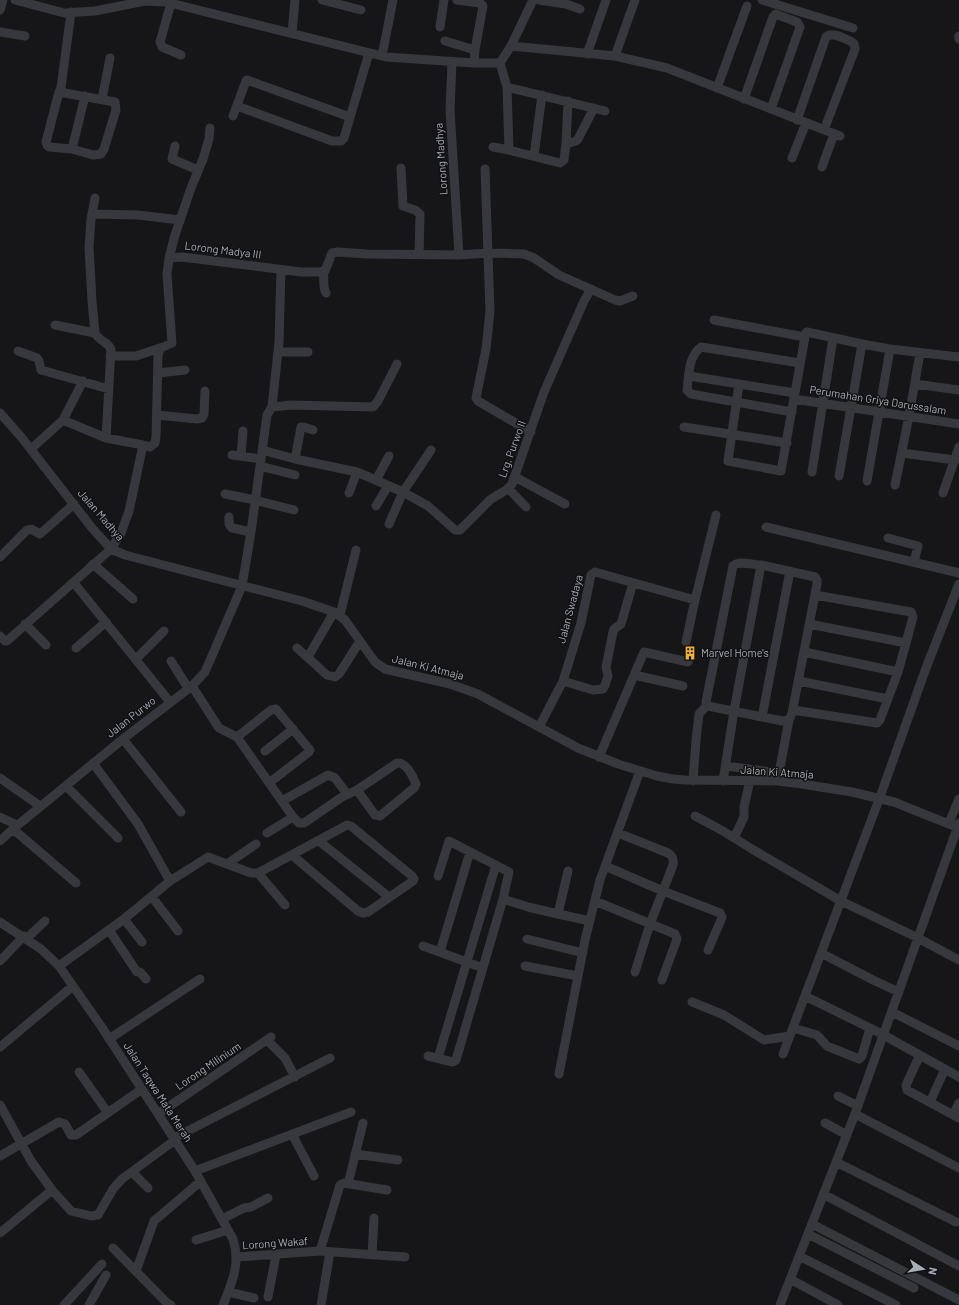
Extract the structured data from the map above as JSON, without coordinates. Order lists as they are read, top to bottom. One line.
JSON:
{"streets":{"street":["Lorong Madhya","Lorong Madya III","Perumahan Griya Darussalam","Lrg. Purwo II","Jalan Madhya","Jalan Swadaya","Jalan Ki Atmaja","Jalan Purwo","Lorong Milinium","Jalan Taqwa Mata Merah","Lorong Wakaf"]},"crossings":[["Jalan Madhya","Jalan Purwo"],["Jalan Swadaya","Jalan Ki Atmaja"],["Lorong Milinium","Jalan Taqwa Mata Merah"],["Jalan Taqwa Mata Merah","Lorong Wakaf"]],"places":{"building":["Marvel Home's"]},"north":"right"}
